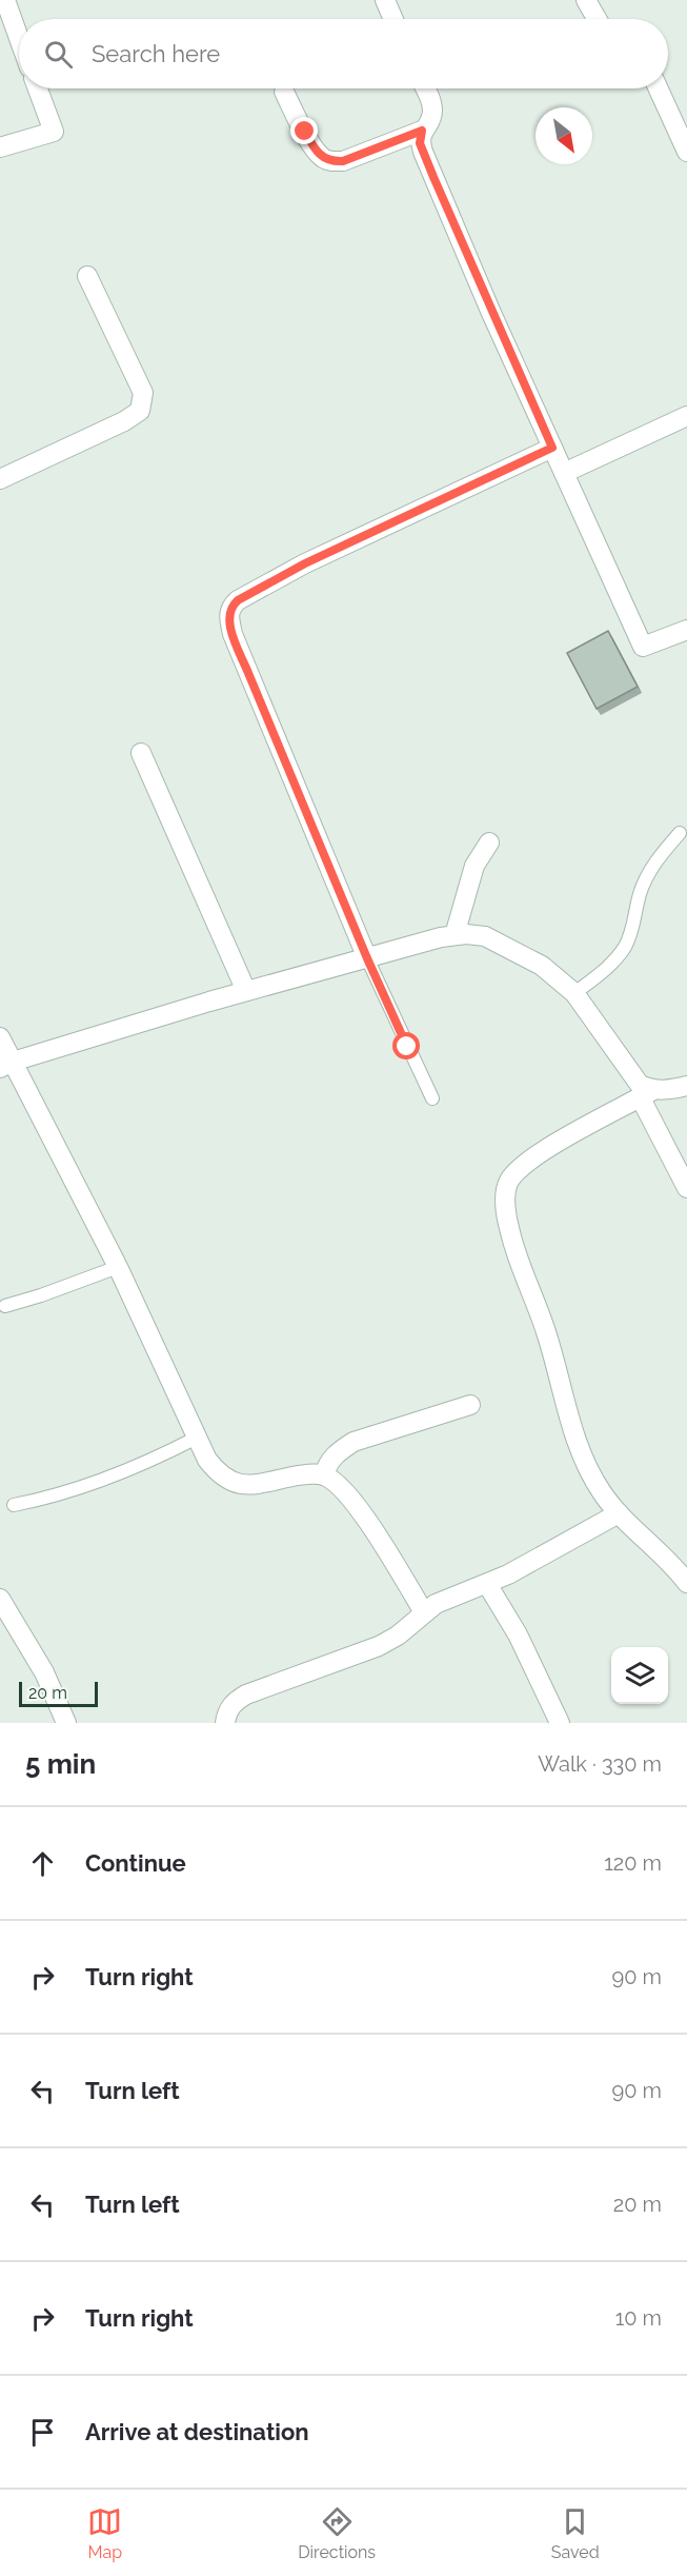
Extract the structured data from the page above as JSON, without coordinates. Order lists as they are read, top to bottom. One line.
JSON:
{"scale_bar":"20 m","north":"bottom right","page":{"search":"Search here","scale":"20 m","heading":["5 min","Walk · 330 m"],"list":[["Continue","120 m"],["Turn right","90 m"],["Turn left","90 m"],["Turn left","20 m"],["Turn right","10 m"],"Arrive at destination"],"nav":["Map","Directions","Saved"]}}
